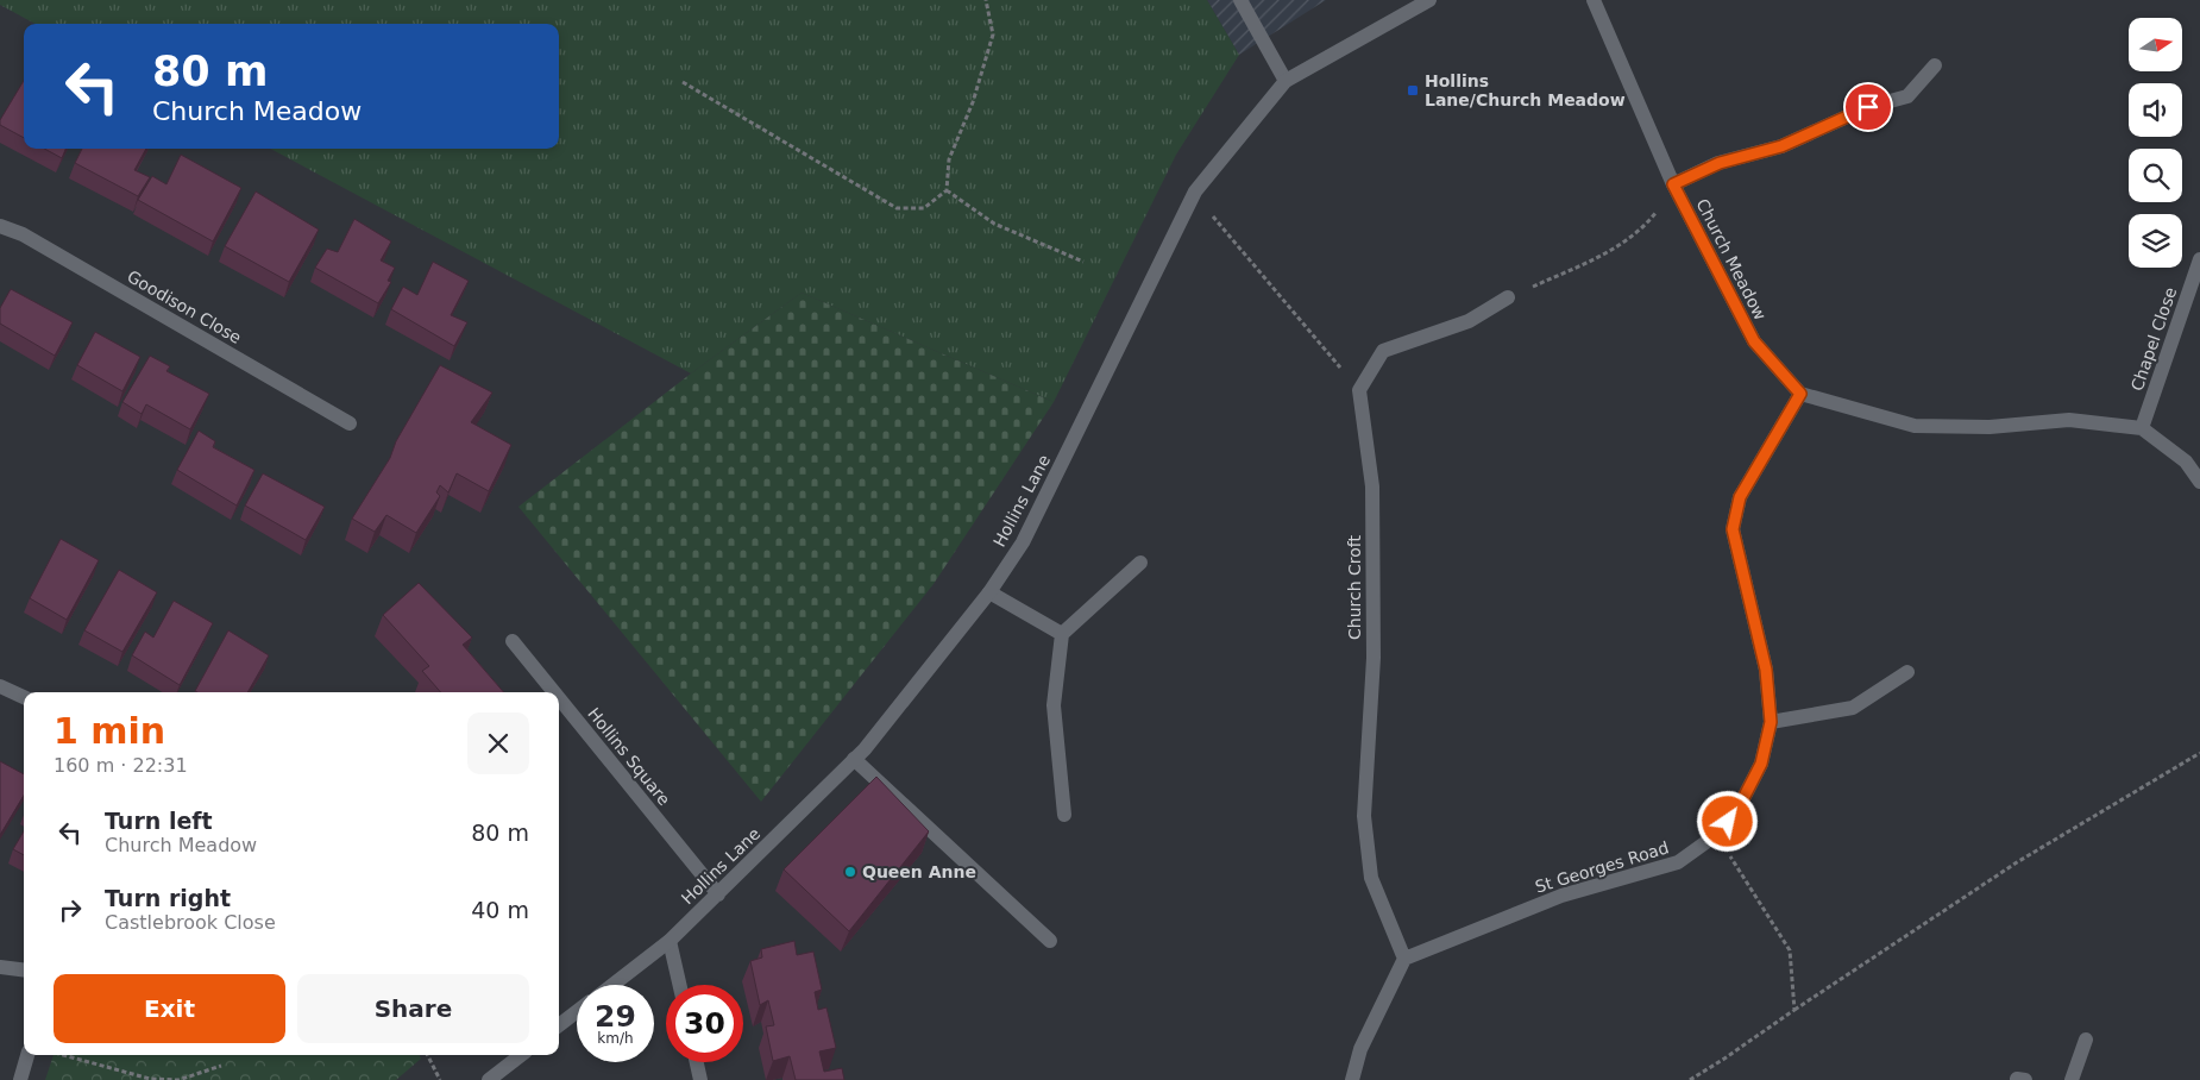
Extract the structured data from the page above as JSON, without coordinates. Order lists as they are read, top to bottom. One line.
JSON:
{"streets":{"street":["Church Meadow","Goodison Close","Chapel Close","Hollins Lane","Church Croft","Hollins Square","St Georges Road"]},"crossings":[["Church Meadow","St Georges Road"],["Hollins Lane","Hollins Square"],["Church Croft","St Georges Road"]],"places":{"transit":["Hollins Lane/Church Meadow"],"other":["Queen Anne"]},"north":"right","page":{"turn":["80 m","Church Meadow"],"heading":["1 min","160 m · 22:31"],"list":[{"name":"Turn left","note":"Church Meadow","value":"80 m"},{"name":"Turn right","note":"Castlebrook Close","value":"40 m"}],"buttons":["Exit","Share"],"speed":"29 km/h","limit":"30"}}
